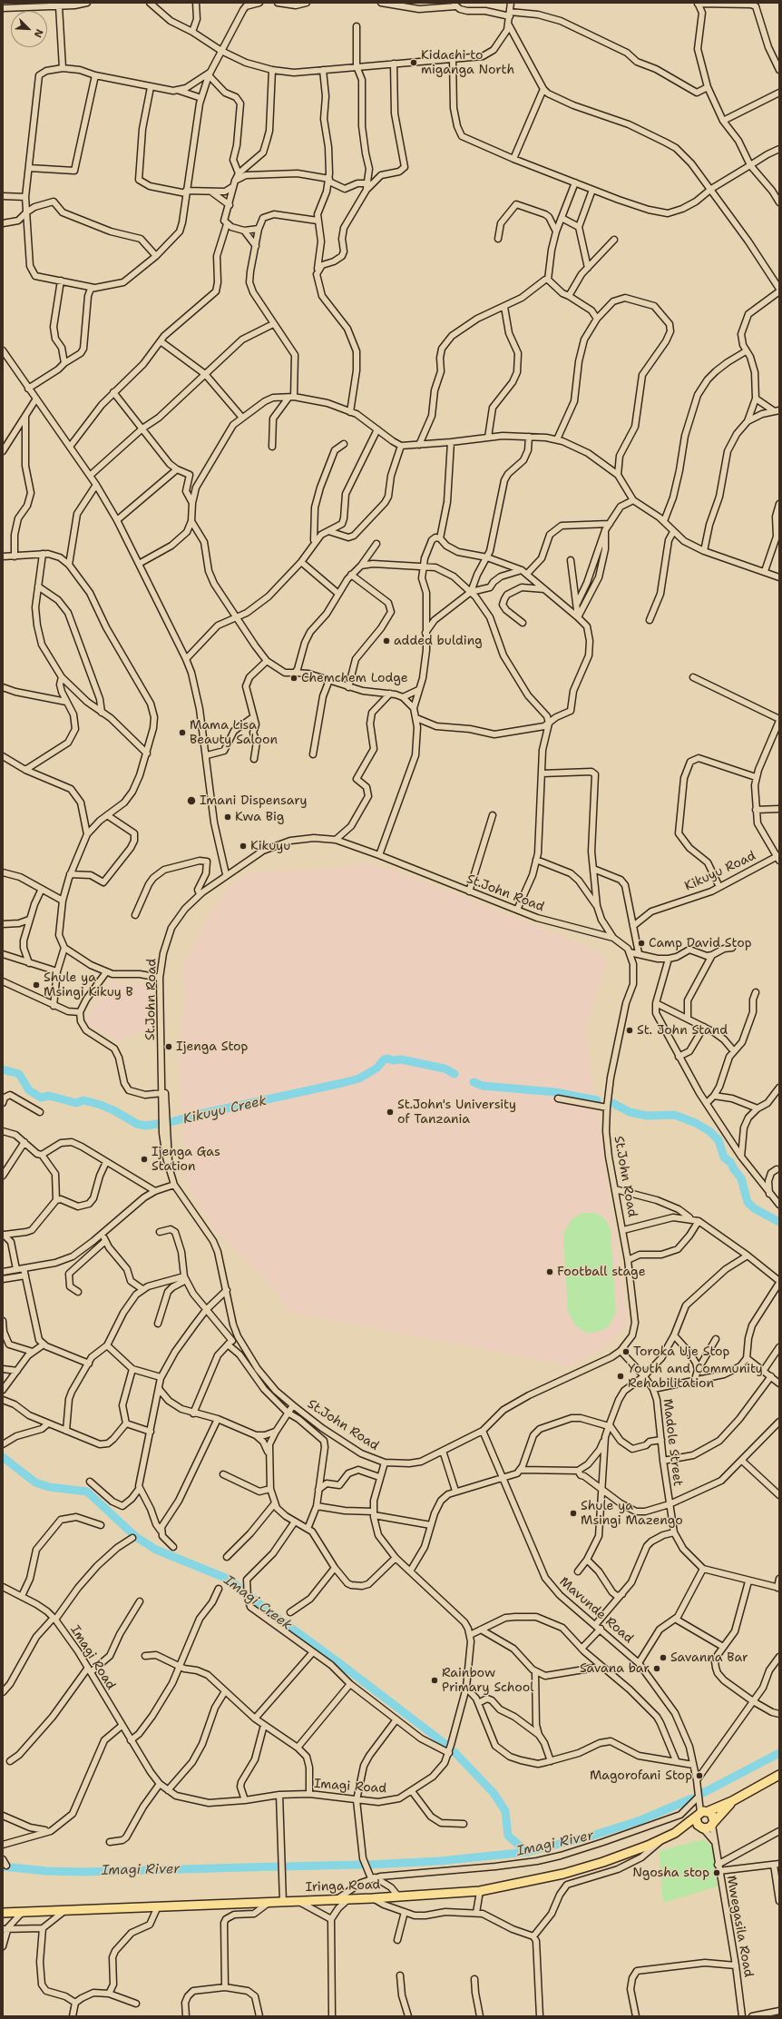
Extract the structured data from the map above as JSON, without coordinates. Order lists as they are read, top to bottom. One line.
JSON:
{"streets":{"highway":["Iringa Road"],"street":["Kikuyu Road","St.John Road","Madole Street","Mavunde Road","Imagi Road","Mwegasila Road"]},"crossings":[["St.John Road","Madole Street"],["St.John Road","Mavunde Road"],["St.John Road","Imagi Road"]],"water":["Kikuyu Creek","Imagi Creek","Imagi River"],"places":["Kidachi to miganga North","added bulding","Chemchem Lodge","Mama Lisa Beauty Saloon","Imani Dispensary","Kwa Big","Kikuyu","Camp David Stop","Shule ya Msingi Kikuy B","St. John Stand","Ijenga Stop","St.John's University of Tanzania","Ijenga Gas Station","Football stage","Toroka Uje Stop","Youth and Community Rehabilitation","Shule ya Msingi Mazengo","Savanna Bar","Savana bar","Rainbow Primary School","Magorofani Stop","Ngosha stop"],"north":"bottom right"}
